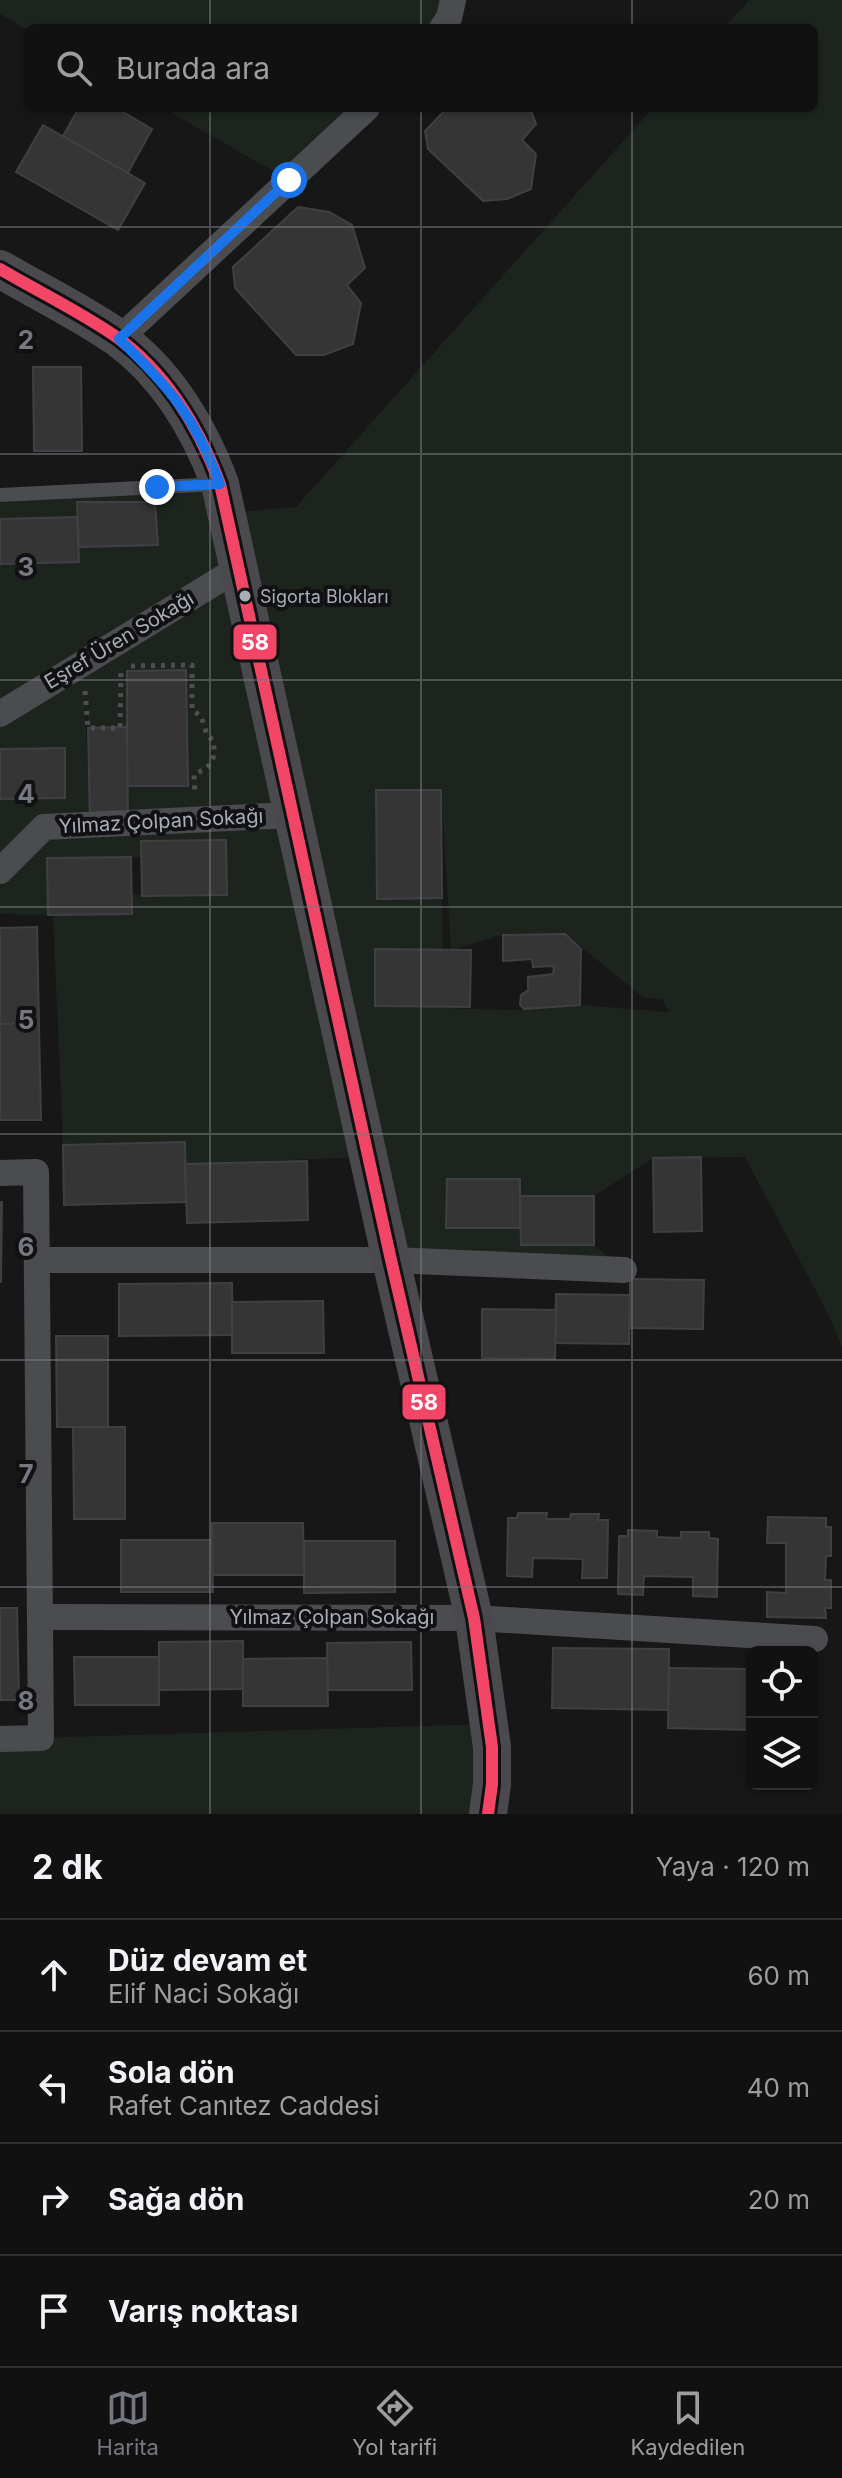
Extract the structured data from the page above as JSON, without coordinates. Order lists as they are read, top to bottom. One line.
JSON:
{"streets":{"street":["Eşref Üren Sokağı","Yılmaz Çolpan Sokağı"]},"places":["Sigorta Blokları"],"lines":["transit line 58"],"page":{"search":"Burada ara","heading":["2 dk","Yaya · 120 m"],"list":[["Düz devam et","Elif Naci Sokağı","60 m"],["Sola dön","Rafet Canıtez Caddesi","40 m"],["Sağa dön","20 m"],"Varış noktası"],"nav":["Harita","Yol tarifi","Kaydedilen"]},"grid":{"rows":["2","3","4","5","6","7","8"]}}
